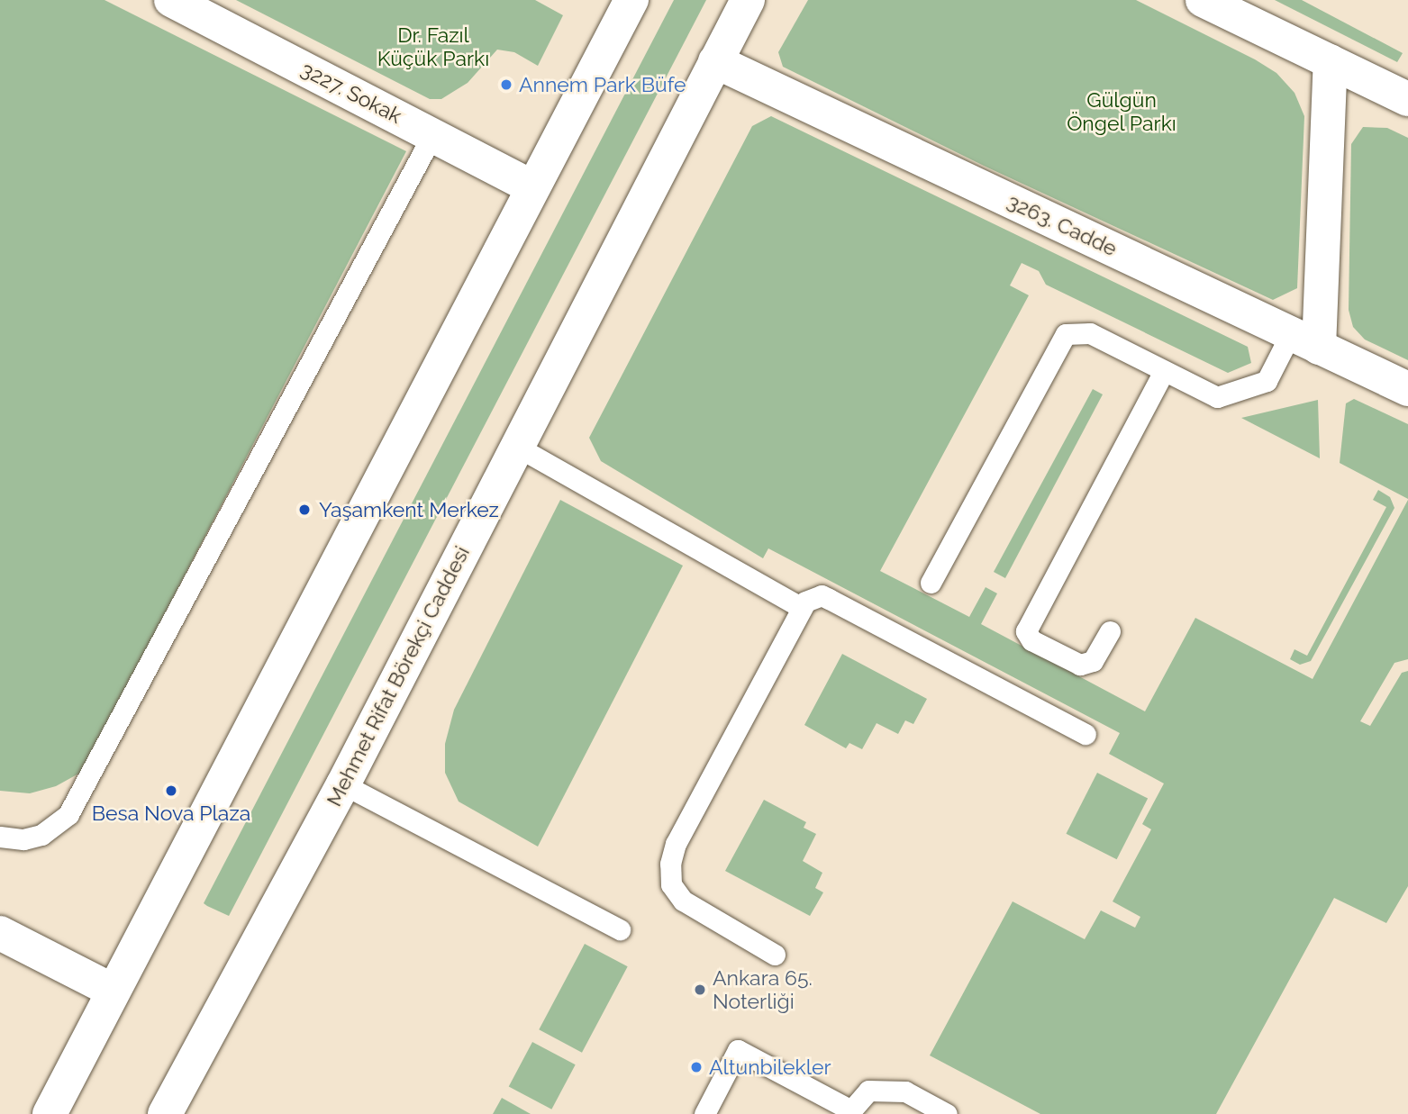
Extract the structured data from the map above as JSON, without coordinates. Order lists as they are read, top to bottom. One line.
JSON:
{"streets":{"main road":["3227. Sokak","3263. Cadde","Mehmet Rifat Börekçi Caddesi"]},"crossings":[["3263. Cadde","Mehmet Rifat Börekçi Caddesi"]],"parks":["Dr. Fazıl Küçük Parkı","Gülgün Öngel Parkı"],"places":["Annem Park Büfe","Yaşamkent Merkez","Besa Nova Plaza","Ankara 65. Noterliği","Altunbilekler"]}
